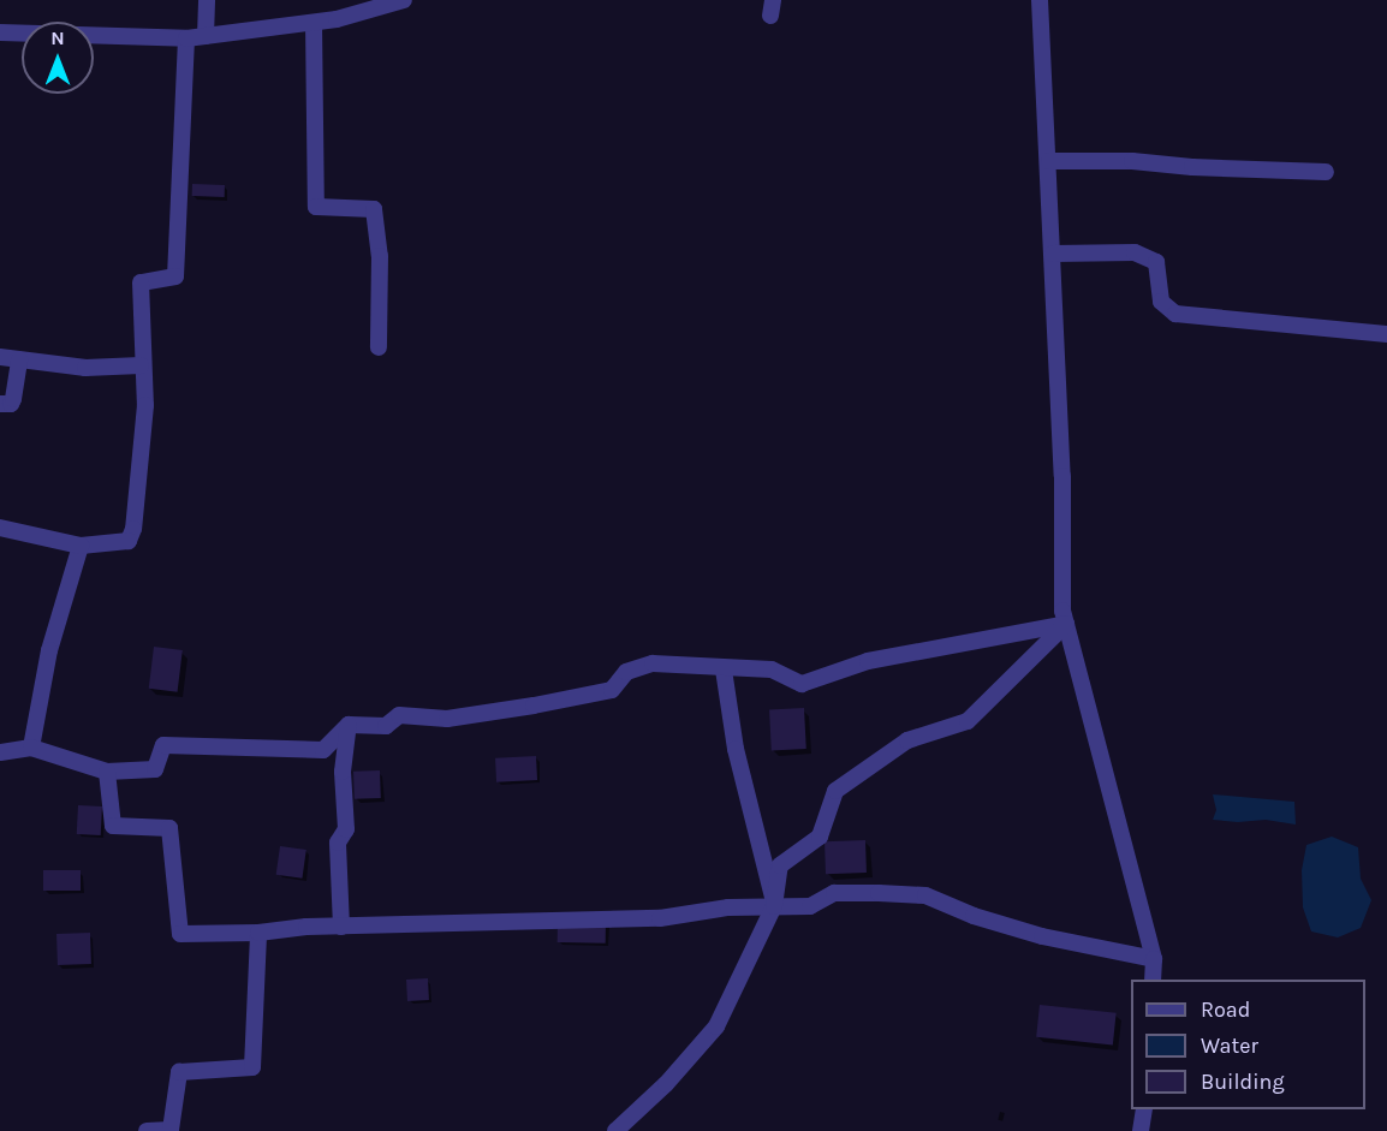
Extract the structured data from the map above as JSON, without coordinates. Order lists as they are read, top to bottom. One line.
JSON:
{"legend":["Road","Water","Building"],"north":"top"}
